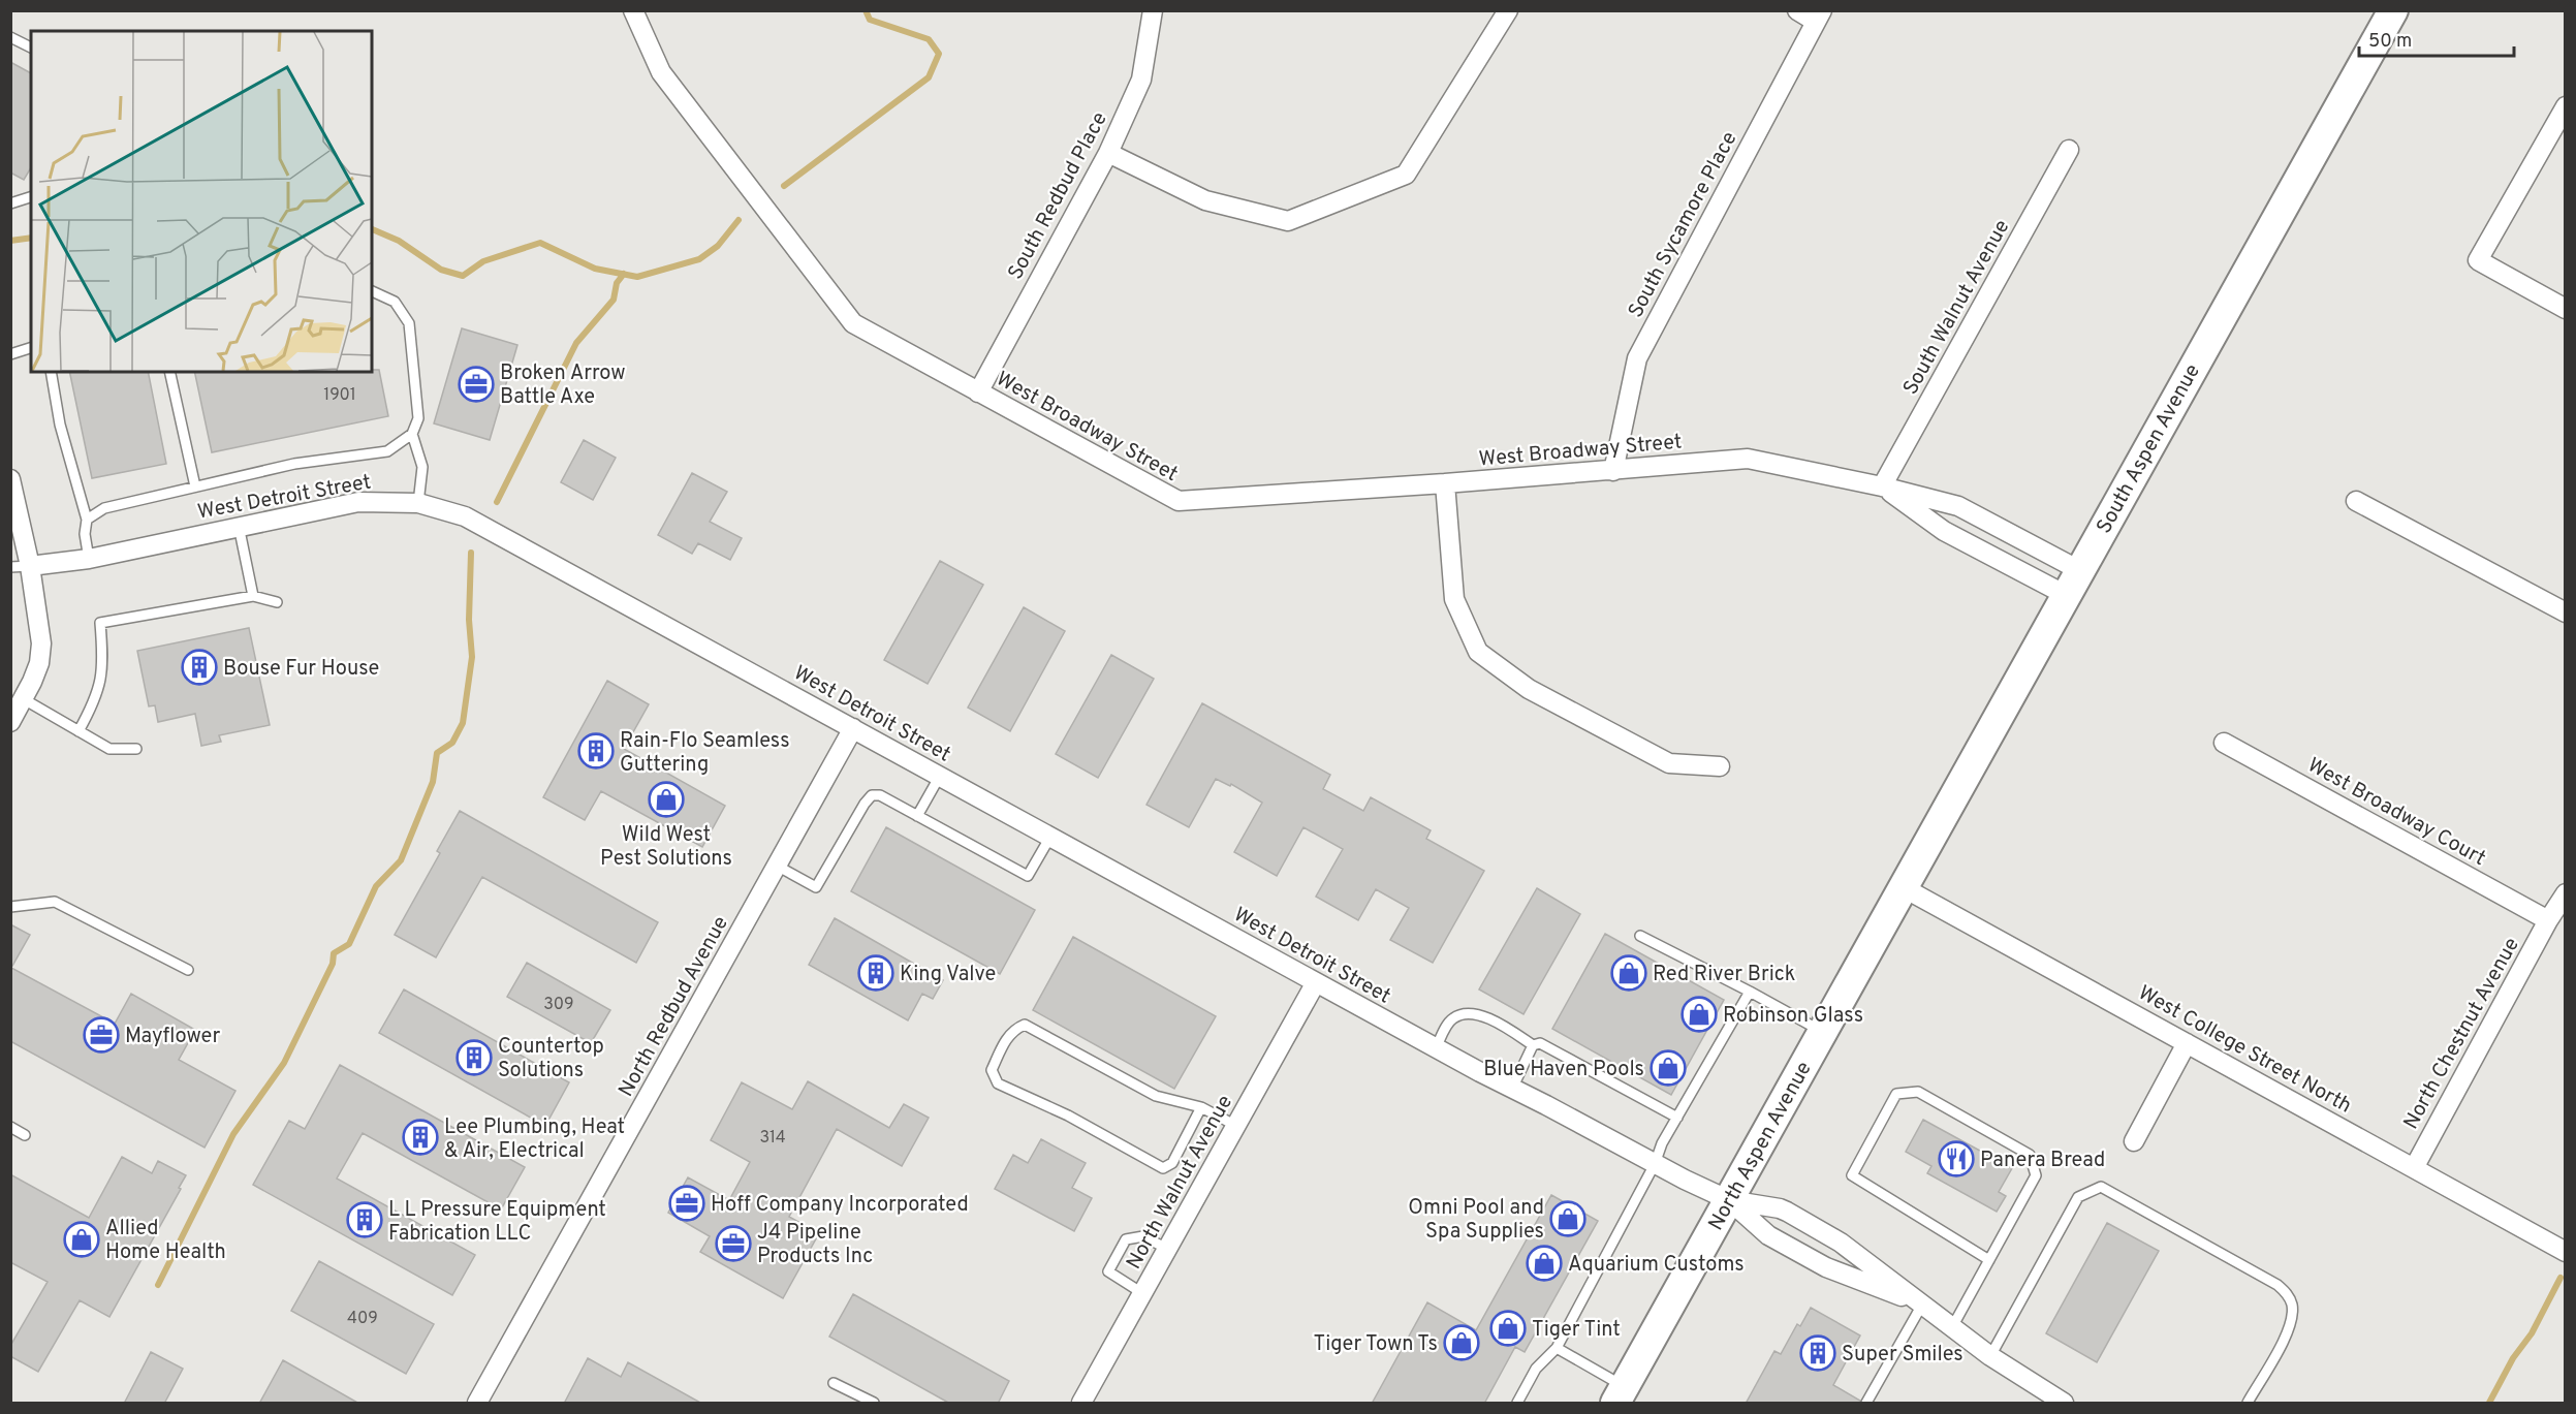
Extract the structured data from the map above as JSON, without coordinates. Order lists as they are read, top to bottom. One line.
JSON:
{"streets":{"main road":["South Aspen Avenue","North Aspen Avenue"],"street":["South Redbud Place","South Sycamore Place","South Walnut Avenue","West Broadway Street","West Detroit Street","West Broadway Court","North Redbud Avenue","North Chestnut Avenue","West College Street North","North Walnut Avenue"]},"crossings":[["South Redbud Place","West Broadway Street"],["South Sycamore Place","West Broadway Street"],["South Walnut Avenue","West Broadway Street"],["West Broadway Street","South Aspen Avenue"],["South Aspen Avenue","West College Street North"],["South Aspen Avenue","North Aspen Avenue"],["West Detroit Street","North Redbud Avenue"],["West Detroit Street","North Aspen Avenue"],["West Detroit Street","North Walnut Avenue"],["West Broadway Court","North Chestnut Avenue"],["North Chestnut Avenue","West College Street North"],["West College Street North","North Aspen Avenue"]],"places":{"office":["Broken Arrow Battle Axe","Mayflower","Hoff Company Incorporated","J4 Pipeline Products Inc"],"building":["Bouse Fur House","Rain-Flo Seamless Guttering","King Valve","Countertop Solutions","Lee Plumbing, Heat & Air, Electrical","L L Pressure Equipment Fabrication LLC","Super Smiles"],"shop":["Wild West Pest Solutions","Red River Brick","Robinson Glass","Blue Haven Pools","Omni Pool and Spa Supplies","Allied Home Health","Aquarium Customs","Tiger Tint","Tiger Town Ts"],"restaurant":["Panera Bread"]},"house_numbers":["1901","309","314","409"],"scale_bar":"50 m"}
